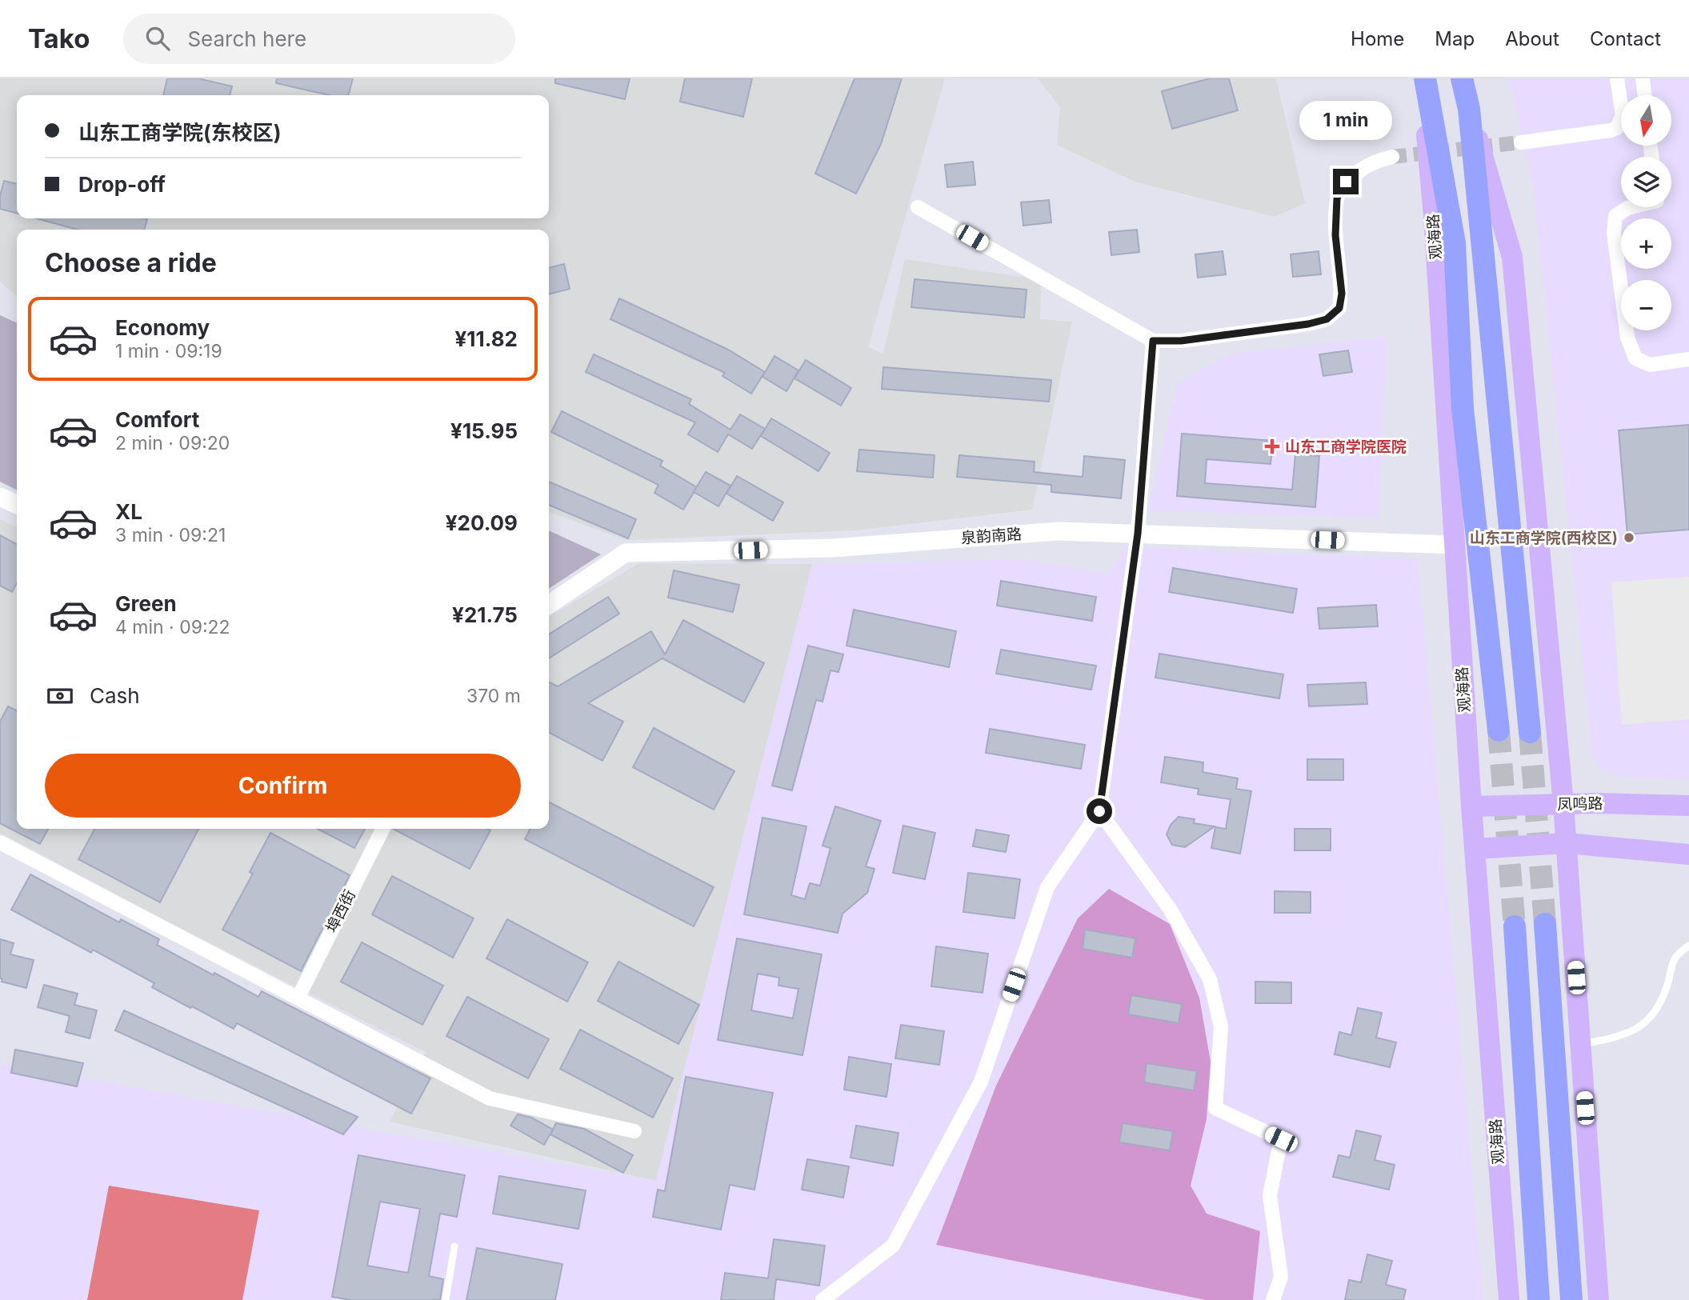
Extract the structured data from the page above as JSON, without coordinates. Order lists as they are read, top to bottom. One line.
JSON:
{"streets":{"main road":["观海路","凤鸣路"],"street":["泉韵南路","埠西街"]},"crossings":[["观海路","泉韵南路"],["观海路","凤鸣路"]],"places":{"health":["山东工商学院医院"],"other":["山东工商学院(西校区)"]},"north":"bottom","page":{"header":"Tako","search":"Search here","nav":["Home","Map","About","Contact"],"map_buttons":["+","−"],"banner":["山东工商学院(东校区)","Drop-off"],"bubble":"1 min","heading":"Choose a ride","list":[{"name":"Economy","note":"1 min · 09:19","value":"¥11.82"},{"name":"Comfort","note":"2 min · 09:20","value":"¥15.95"},{"name":"XL","note":"3 min · 09:21","value":"¥20.09"},{"name":"Green","note":"4 min · 09:22","value":"¥21.75"}],"pay":["Cash","370 m"],"buttons":"Confirm"}}
